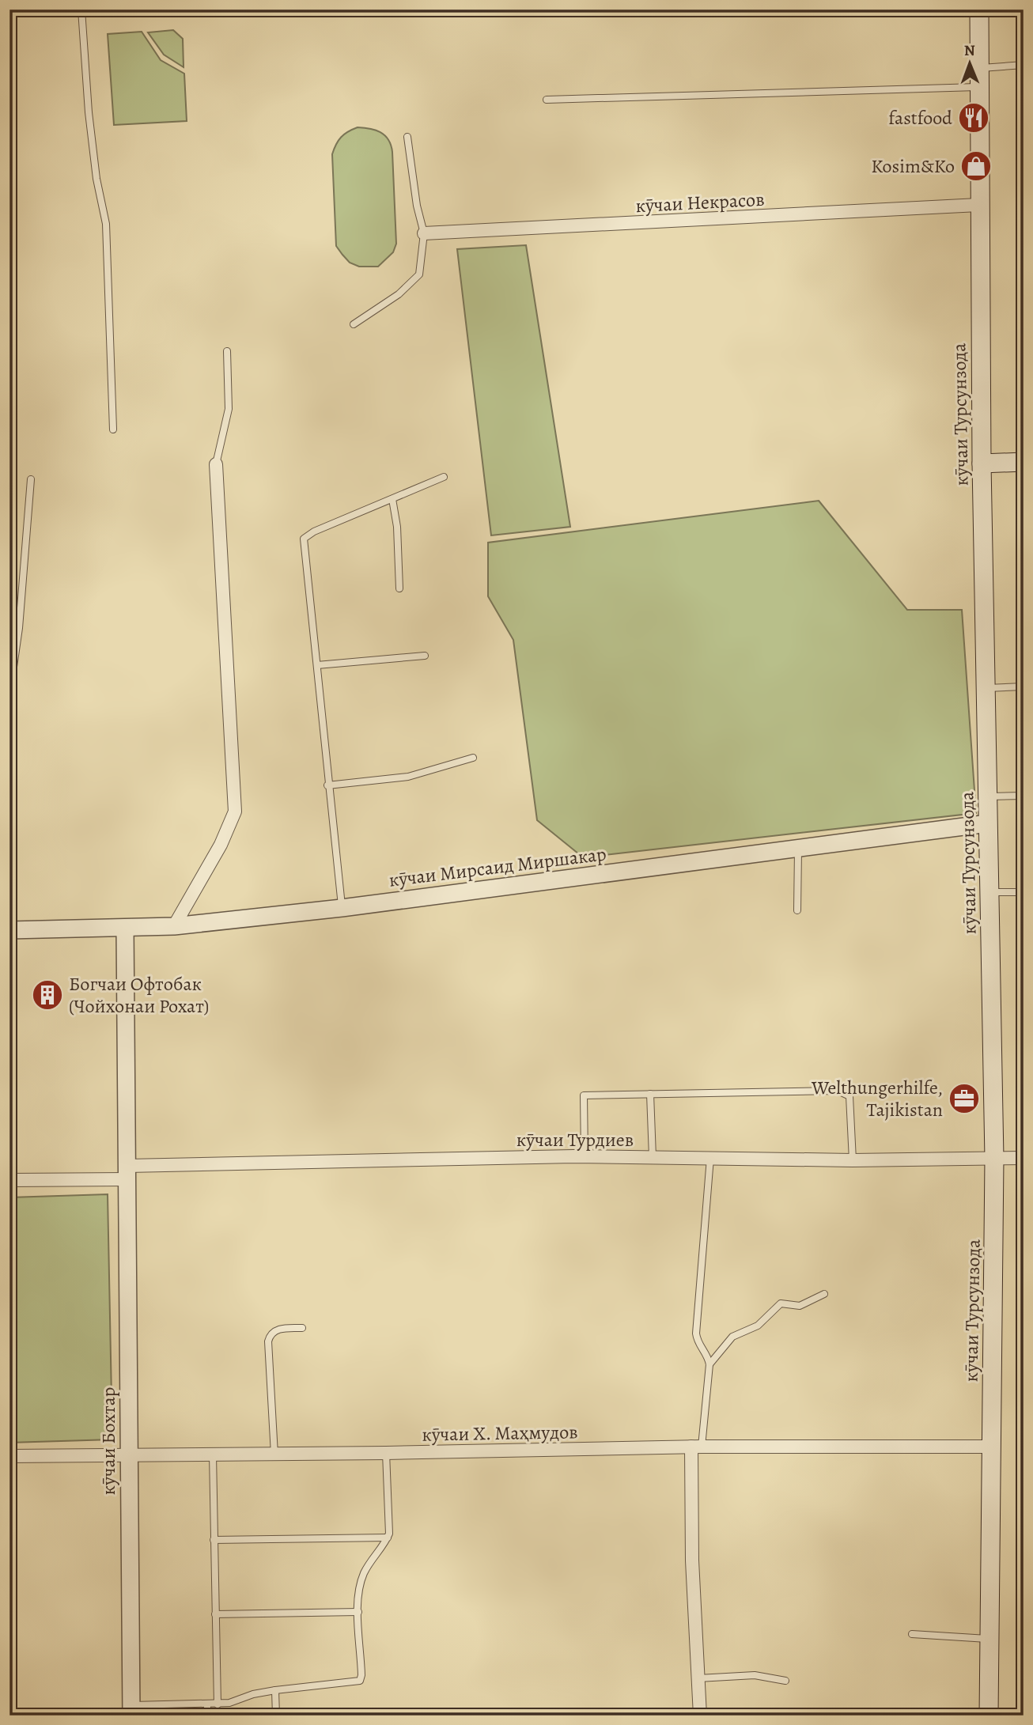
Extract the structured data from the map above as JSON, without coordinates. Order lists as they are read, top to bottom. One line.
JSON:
{"streets":{"main road":["кӯчаи Турсунзода"],"street":["кӯчаи Некрасов","кӯчаи Мирсаид Миршакар","кӯчаи Турдиев","кӯчаи Х. Маҳмудов","кӯчаи Бохтар"]},"crossings":[["кӯчаи Некрасов","кӯчаи Турсунзода"],["кӯчаи Турсунзода","кӯчаи Мирсаид Миршакар"],["кӯчаи Турсунзода","кӯчаи Турдиев"],["кӯчаи Турсунзода","кӯчаи Х. Маҳмудов"],["кӯчаи Мирсаид Миршакар","кӯчаи Бохтар"],["кӯчаи Турдиев","кӯчаи Бохтар"],["кӯчаи Х. Маҳмудов","кӯчаи Бохтар"]],"places":{"restaurant":["fastfood"],"shop":["Kosim&Ko"],"building":["Богчаи Офтобак (Чойхонаи Рохат)"],"office":["Welthungerhilfe, Tajikistan"]},"north":"top"}
